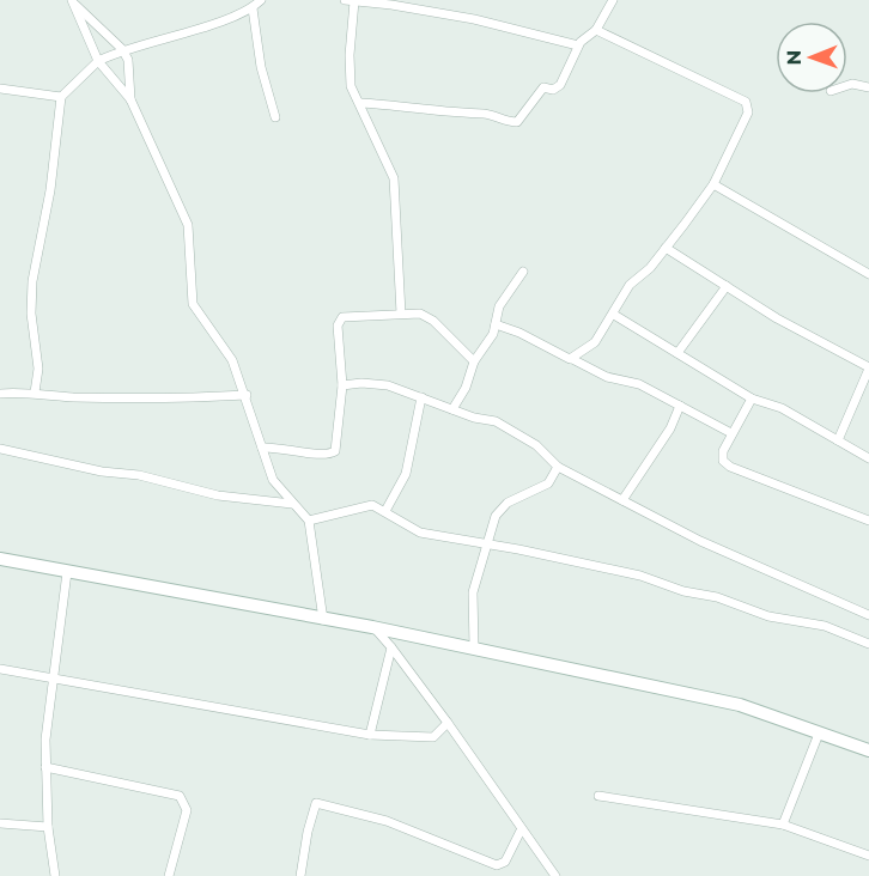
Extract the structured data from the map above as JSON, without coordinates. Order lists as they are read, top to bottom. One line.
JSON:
{"north":"left"}
